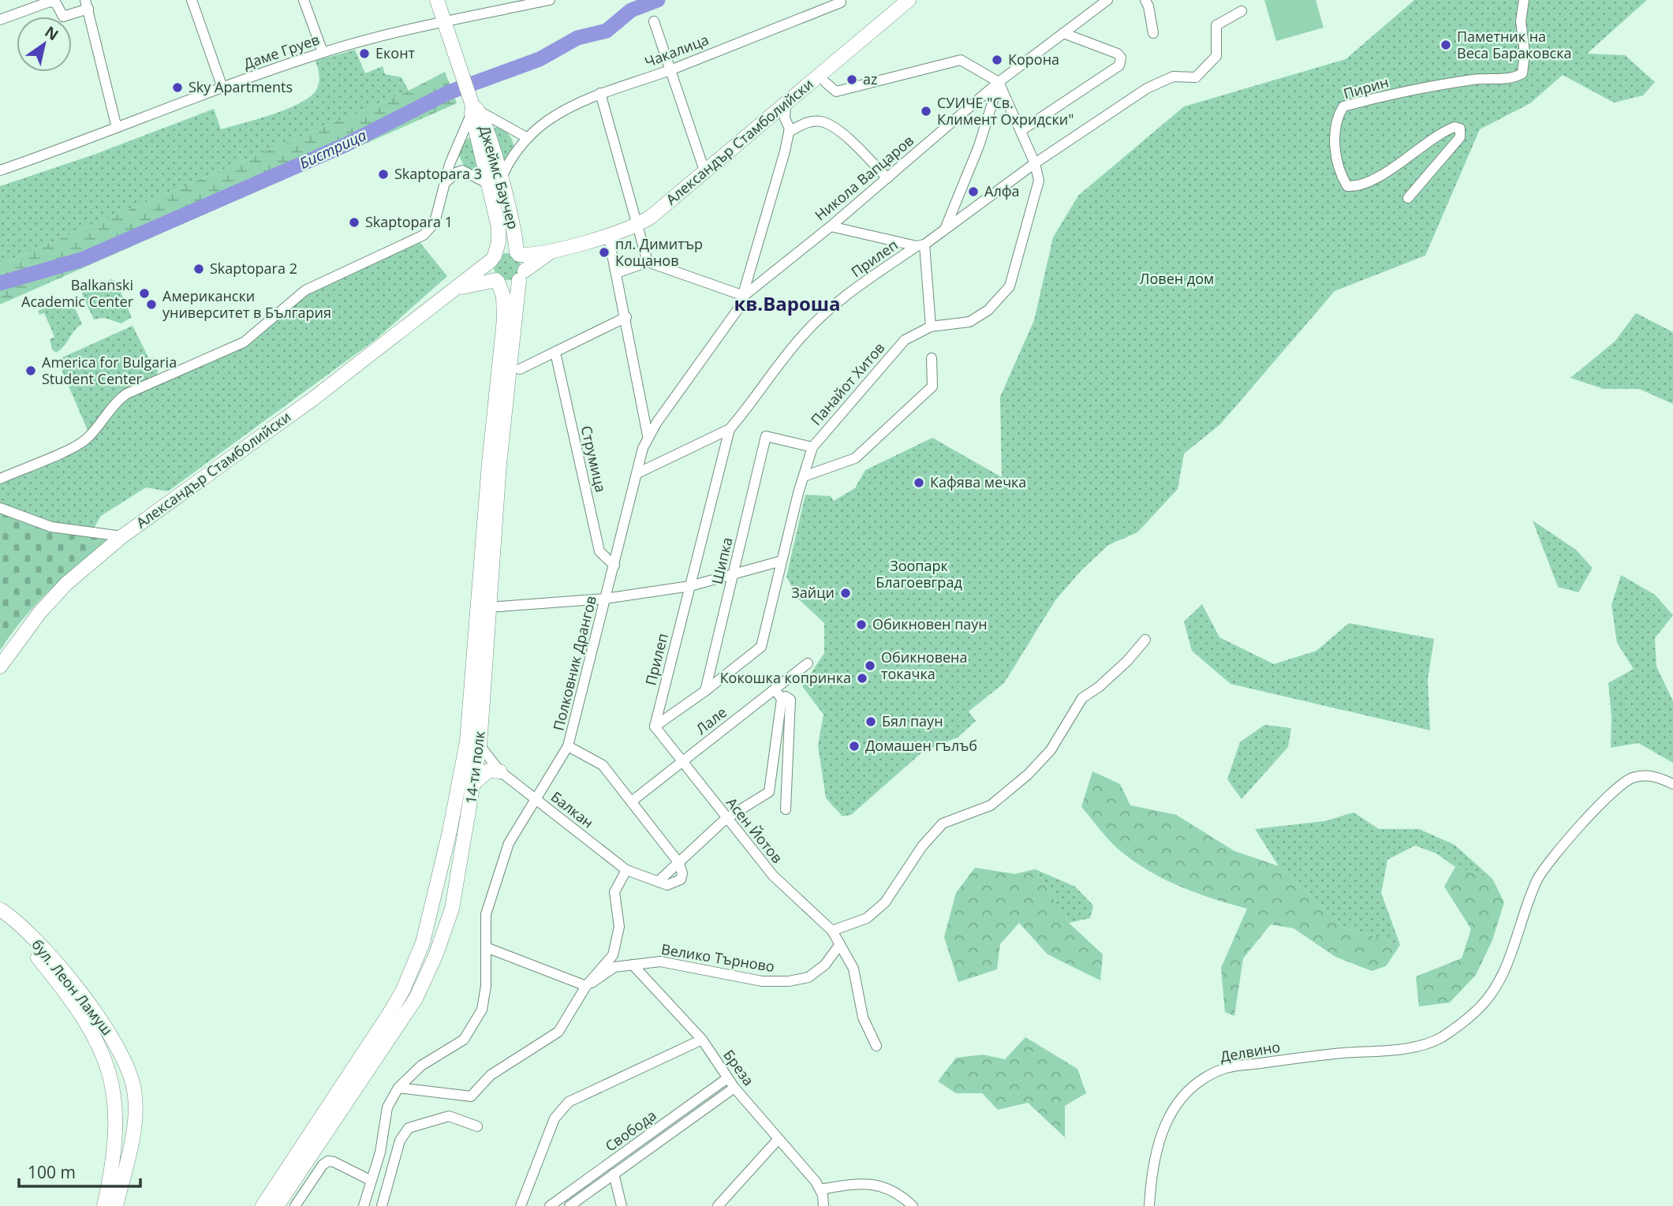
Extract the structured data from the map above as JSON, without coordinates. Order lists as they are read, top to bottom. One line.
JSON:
{"streets":{"street":["Чакалица","Даме Груев","Пирин","Александър Стамболийски","Джеймс Баучер","Никола Вапцаров","Прилеп","Панайот Хитов","Струмица","Шипка","Полковник Дрангов","Лале","14-ти полк","Балкан","Асен Йотов","Велико Търново","бул. Леон Ламуш","Делвино","Бреза","Свобода"]},"crossings":[["Чакалица","Джеймс Баучер"],["Даме Груев","Джеймс Баучер"],["Александър Стамболийски","Джеймс Баучер"],["Александър Стамболийски","Полковник Дрангов"],["Александър Стамболийски","14-ти полк"],["Джеймс Баучер","14-ти полк"],["Никола Вапцаров","Панайот Хитов"],["Никола Вапцаров","Полковник Дрангов"],["Прилеп","Панайот Хитов"],["Прилеп","Асен Йотов"],["Панайот Хитов","Шипка"],["Панайот Хитов","Асен Йотов"],["Струмица","Полковник Дрангов"],["Полковник Дрангов","Балкан"],["Полковник Дрангов","Велико Търново"],["Лале","Асен Йотов"],["14-ти полк","Балкан"],["Асен Йотов","Велико Търново"],["Велико Търново","Бреза"],["Бреза","Свобода"]],"districts":["кв.Вароша"],"water":["Бистрица"],"parks":["Ловен дом","Зоопарк Благоевград"],"places":["Паметник на Веса Бараковска","Еконт","Корона","az","Sky Apartments","СУИЧЕ \"Св. Климент Охридски\"","Skaptopara 3","Алфа","Skaptopara 1","пл. Димитър Кощанов","Skaptopara 2","Balkanski Academic Center","Американски университет в България","America for Bulgaria Student Center","Кафява мечка","Зайци","Обикновен паун","Обикновена токачка","Кокошка копринка","Бял паун","Домашен гълъб"],"scale_bar":"100 m","north":"top right"}
